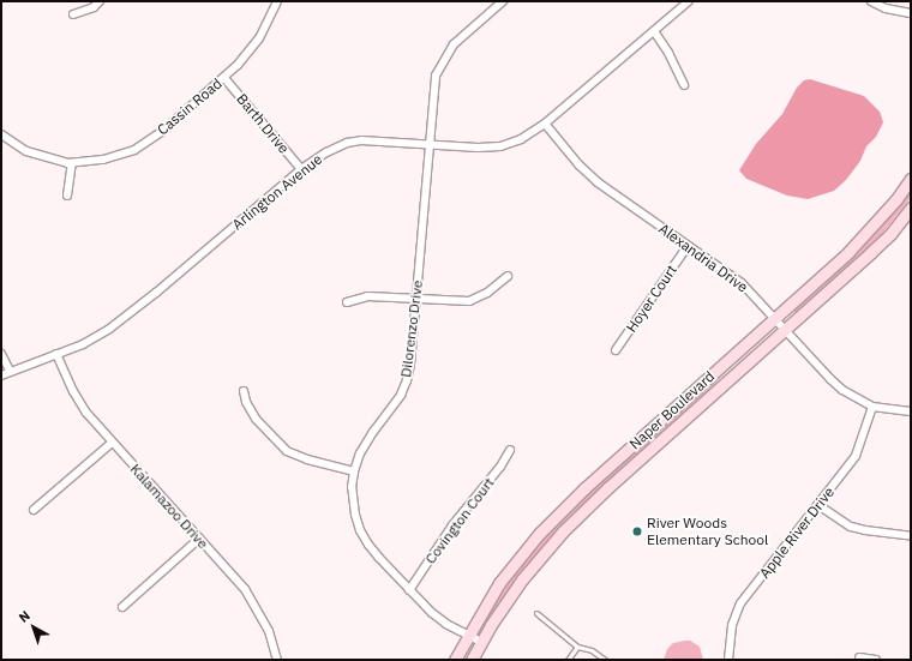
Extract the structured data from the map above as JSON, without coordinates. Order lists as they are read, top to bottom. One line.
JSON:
{"streets":{"main road":["Naper Boulevard"],"street":["Cassin Road","Barth Drive","Arlington Avenue","Alexandria Drive","Hoyer Court","Dilorenzo Drive","Kalamazoo Drive","Covington Court","Apple River Drive"]},"crossings":[["Cassin Road","Barth Drive"],["Barth Drive","Arlington Avenue"],["Arlington Avenue","Alexandria Drive"],["Arlington Avenue","Dilorenzo Drive"],["Arlington Avenue","Kalamazoo Drive"],["Alexandria Drive","Hoyer Court"],["Alexandria Drive","Naper Boulevard"],["Alexandria Drive","Apple River Drive"],["Dilorenzo Drive","Naper Boulevard"],["Dilorenzo Drive","Covington Court"]],"places":["River Woods Elementary School"],"north":"top left"}
